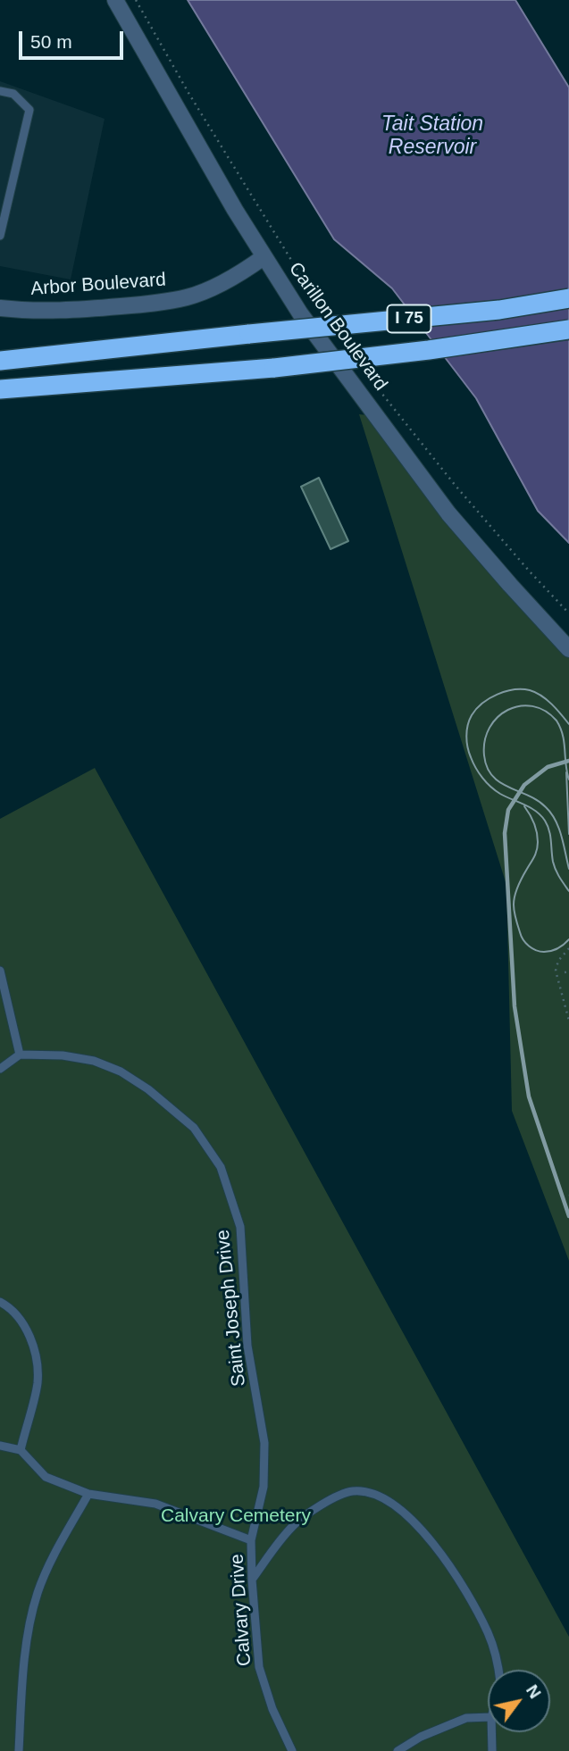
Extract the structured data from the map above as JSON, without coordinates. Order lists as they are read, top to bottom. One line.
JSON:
{"streets":{"highway":["I 75"],"street":["Arbor Boulevard","Carillon Boulevard"],"lane":["Saint Joseph Drive","Calvary Drive"]},"crossings":[["Arbor Boulevard","Carillon Boulevard"],["Saint Joseph Drive","Calvary Drive"]],"water":["Tait Station Reservoir"],"parks":["Calvary Cemetery"],"scale_bar":"50 m","north":"top right"}
